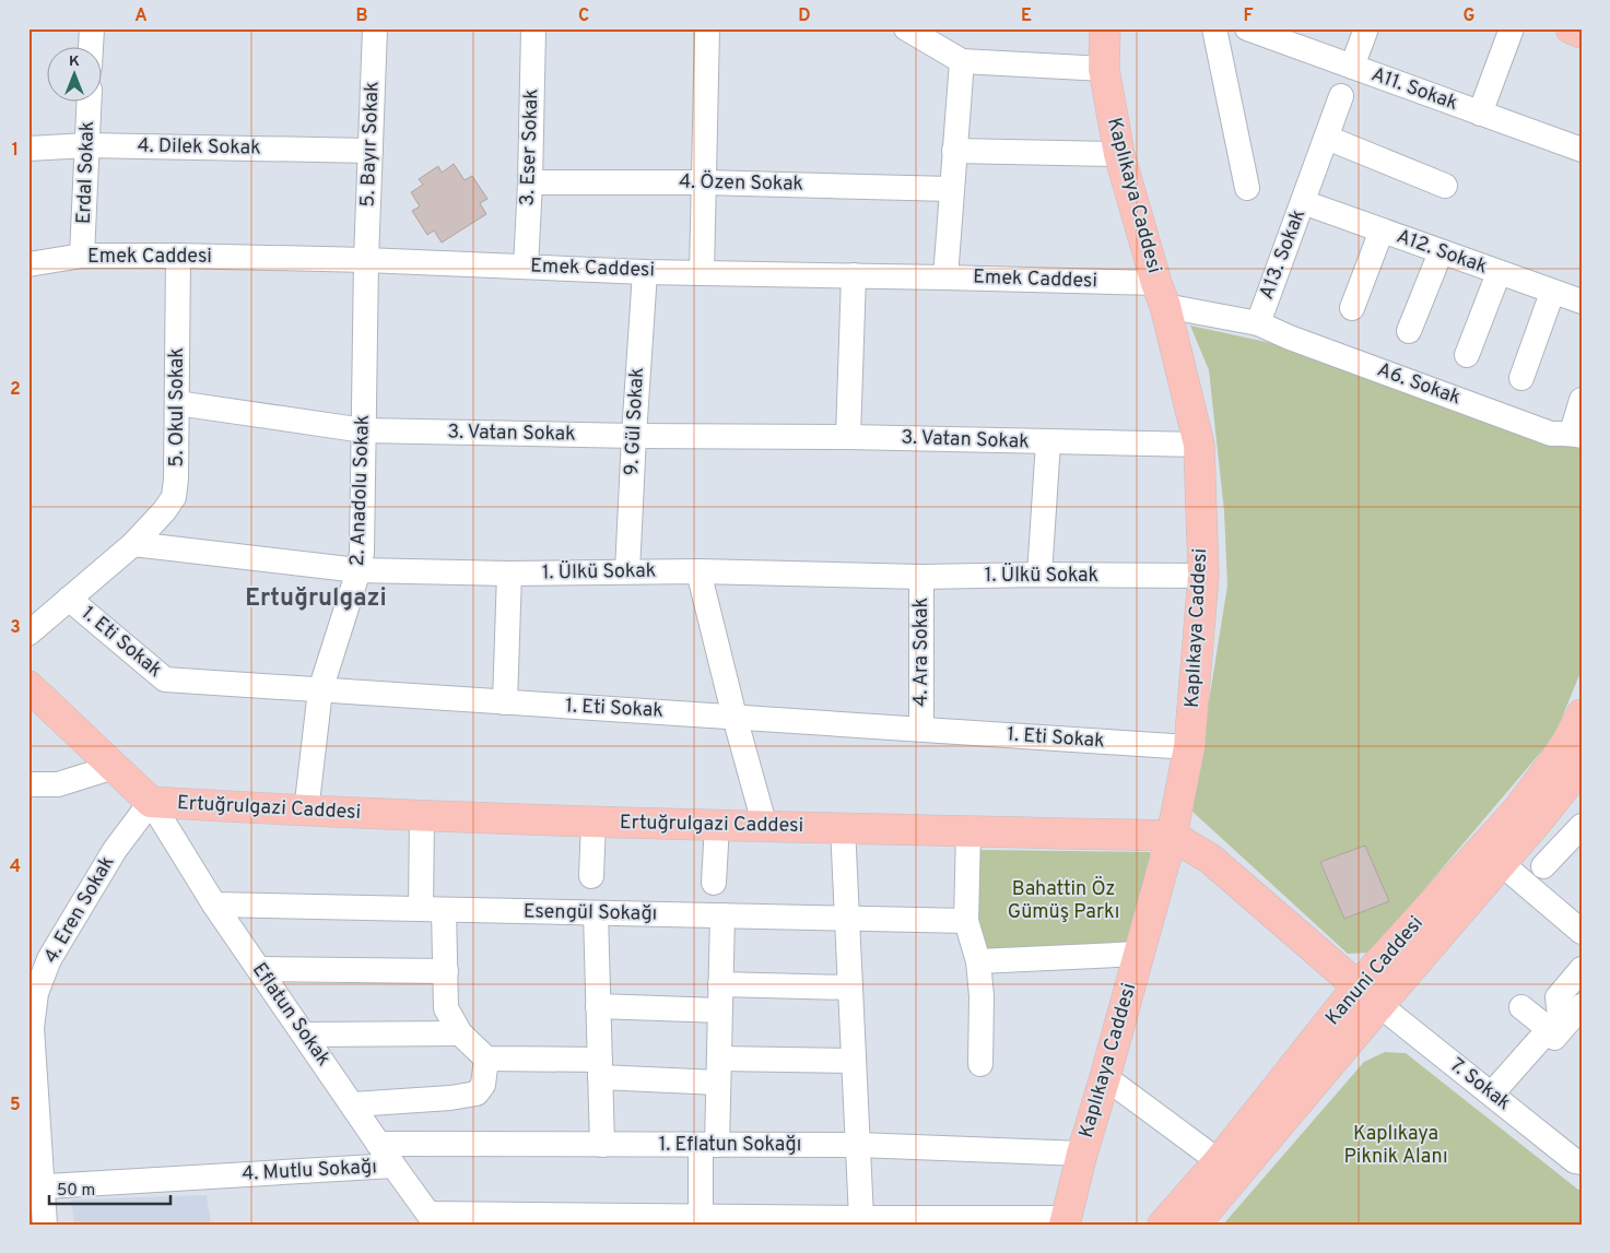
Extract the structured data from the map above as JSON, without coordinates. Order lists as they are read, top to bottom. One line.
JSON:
{"streets":{"main road":["Kaplıkaya Caddesi","Ertuğrulgazi Caddesi","Kanuni Caddesi"],"street":["A11. Sokak","5. Bayır Sokak","4. Dilek Sokak","3. Eser Sokak","Erdal Sokak","4. Özen Sokak","A12. Sokak","A13. Sokak","Emek Caddesi","A6. Sokak","5. Okul Sokak","9. Gül Sokak","3. Vatan Sokak","2. Anadolu Sokak","1. Ülkü Sokak","1. Eti Sokak","4. Ara Sokak","4. Eren Sokak","Esengül Sokağı","Eflatun Sokak","7. Sokak","1. Eflatun Sokağı","4. Mutlu Sokağı"]},"crossings":[["5. Bayır Sokak","4. Dilek Sokak"],["5. Bayır Sokak","Emek Caddesi"],["5. Bayır Sokak","2. Anadolu Sokak"],["4. Dilek Sokak","Erdal Sokak"],["3. Eser Sokak","4. Özen Sokak"],["3. Eser Sokak","Emek Caddesi"],["Erdal Sokak","Emek Caddesi"],["Kaplıkaya Caddesi","A13. Sokak"],["Kaplıkaya Caddesi","Emek Caddesi"],["Kaplıkaya Caddesi","3. Vatan Sokak"],["Kaplıkaya Caddesi","1. Ülkü Sokak"],["Kaplıkaya Caddesi","1. Eti Sokak"],["Kaplıkaya Caddesi","Ertuğrulgazi Caddesi"],["Kaplıkaya Caddesi","1. Eflatun Sokağı"],["A12. Sokak","A13. Sokak"],["A13. Sokak","Emek Caddesi"],["A13. Sokak","A6. Sokak"],["Emek Caddesi","5. Okul Sokak"],["Emek Caddesi","9. Gül Sokak"],["Emek Caddesi","2. Anadolu Sokak"],["5. Okul Sokak","3. Vatan Sokak"],["5. Okul Sokak","1. Ülkü Sokak"],["9. Gül Sokak","3. Vatan Sokak"],["9. Gül Sokak","1. Ülkü Sokak"],["3. Vatan Sokak","2. Anadolu Sokak"],["3. Vatan Sokak","1. Ülkü Sokak"],["2. Anadolu Sokak","1. Ülkü Sokak"],["2. Anadolu Sokak","1. Eti Sokak"],["2. Anadolu Sokak","Ertuğrulgazi Caddesi"],["1. Ülkü Sokak","4. Ara Sokak"],["1. Eti Sokak","4. Ara Sokak"],["Ertuğrulgazi Caddesi","4. Eren Sokak"],["Ertuğrulgazi Caddesi","Kanuni Caddesi"],["Ertuğrulgazi Caddesi","Eflatun Sokak"],["Ertuğrulgazi Caddesi","7. Sokak"],["4. Eren Sokak","Eflatun Sokak"],["4. Eren Sokak","4. Mutlu Sokağı"],["Esengül Sokağı","Eflatun Sokak"],["Kanuni Caddesi","7. Sokak"],["Eflatun Sokak","1. Eflatun Sokağı"],["Eflatun Sokak","4. Mutlu Sokağı"]],"districts":["Ertuğrulgazi"],"parks":["Bahattin Öz Gümüş Parkı","Kaplıkaya Piknik Alanı"],"scale_bar":"50 m","north":"top","grid":{"columns":["A","B","C","D","E","F","G"],"rows":["1","2","3","4","5"]}}
